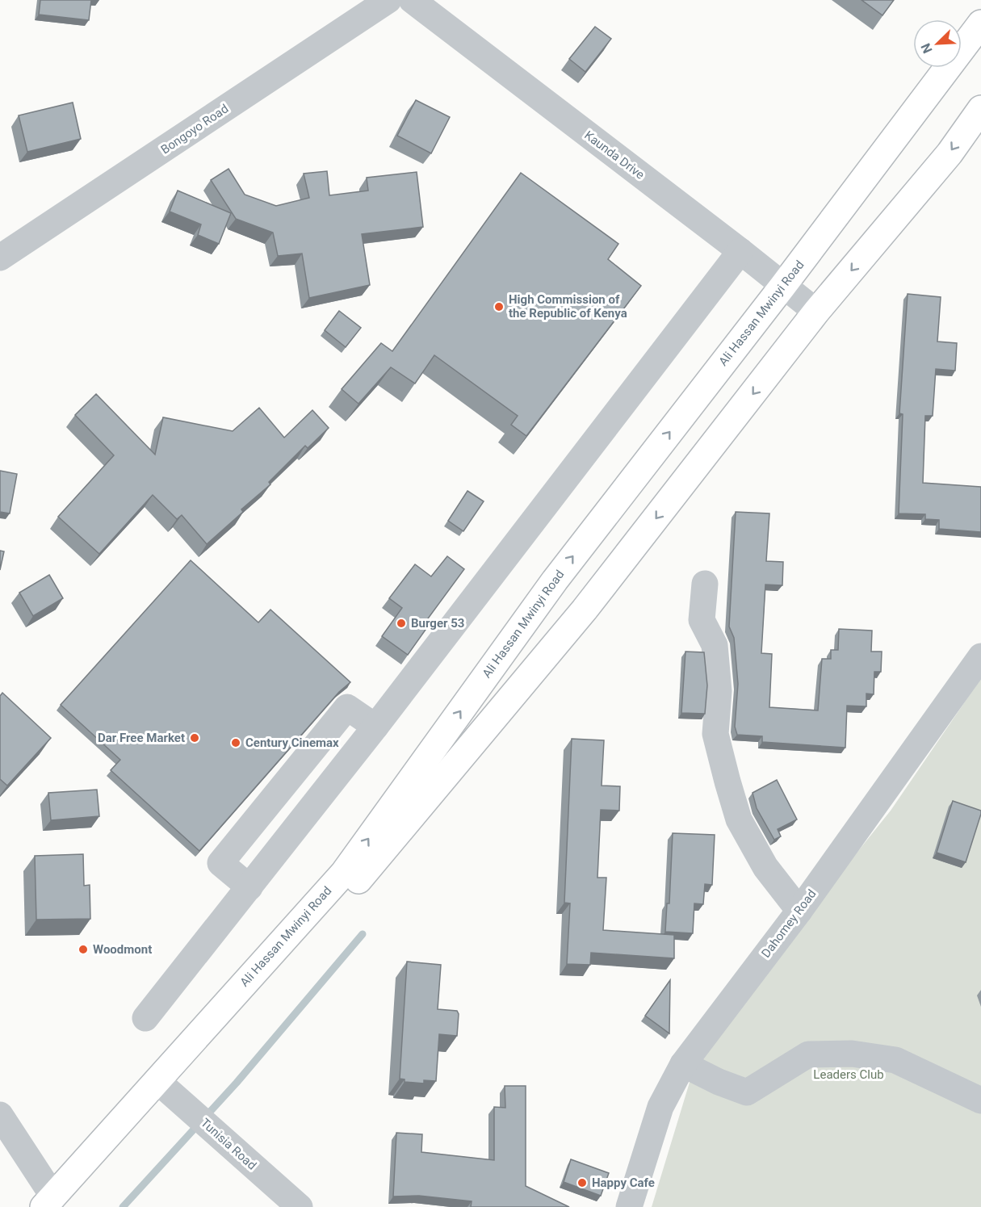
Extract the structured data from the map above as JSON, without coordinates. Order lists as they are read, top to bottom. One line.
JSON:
{"streets":{"highway":["Ali Hassan Mwinyi Road"],"street":["Bongoyo Road","Kaunda Drive","Dahomey Road","Tunisia Road"]},"crossings":[["Kaunda Drive","Ali Hassan Mwinyi Road"],["Ali Hassan Mwinyi Road","Tunisia Road"]],"parks":["Leaders Club"],"places":["High Commission of the Republic of Kenya","Burger 53","Dar Free Market","Century Cinemax","Woodmont","Happy Cafe"],"north":"bottom left"}
